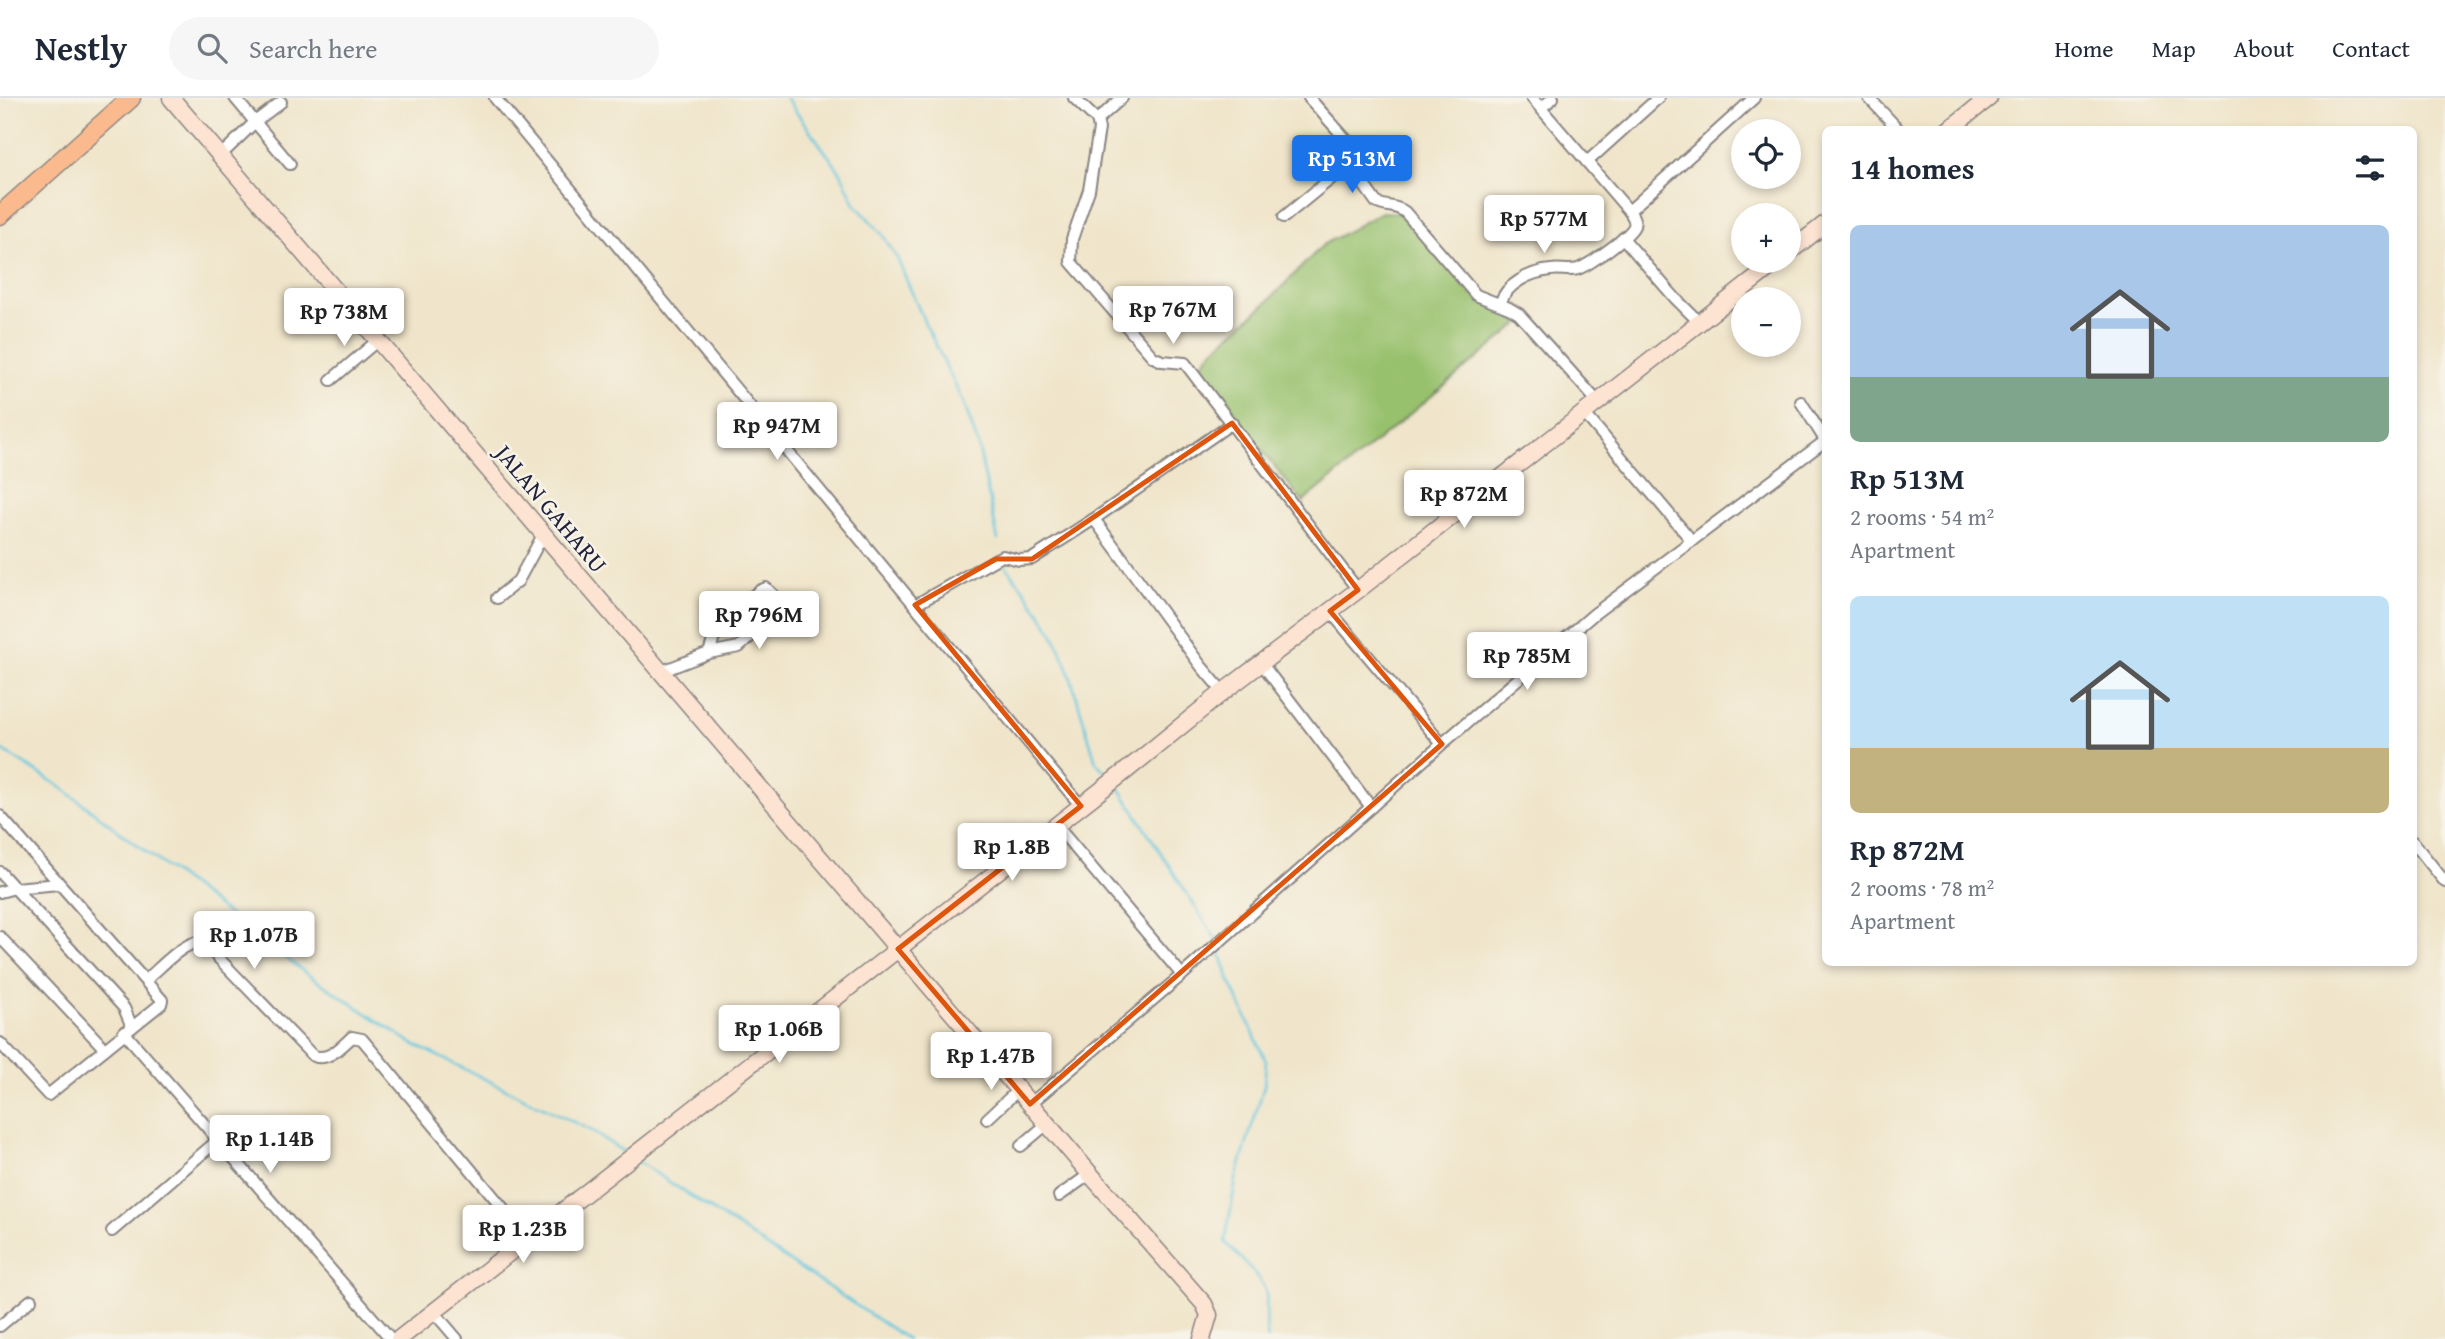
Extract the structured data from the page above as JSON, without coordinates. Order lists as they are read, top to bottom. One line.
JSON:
{"streets":{"street":["JALAN GAHARU"]},"page":{"header":"Nestly","search":"Search here","nav":["Home","Map","About","Contact"],"map_buttons":["+","−"],"heading":"14 homes","price":["Rp 513M","Rp 577M","Rp 767M","Rp 738M","Rp 947M","Rp 872M","Rp 796M","Rp 785M","Rp 1.8B","Rp 1.07B","Rp 1.06B","Rp 1.47B","Rp 1.14B","Rp 1.23B"],"list":[{"name":"Rp 513M","note":"2 rooms · 54 m² · Apartment"},{"name":"Rp 872M","note":"2 rooms · 78 m² · Apartment"}]}}
